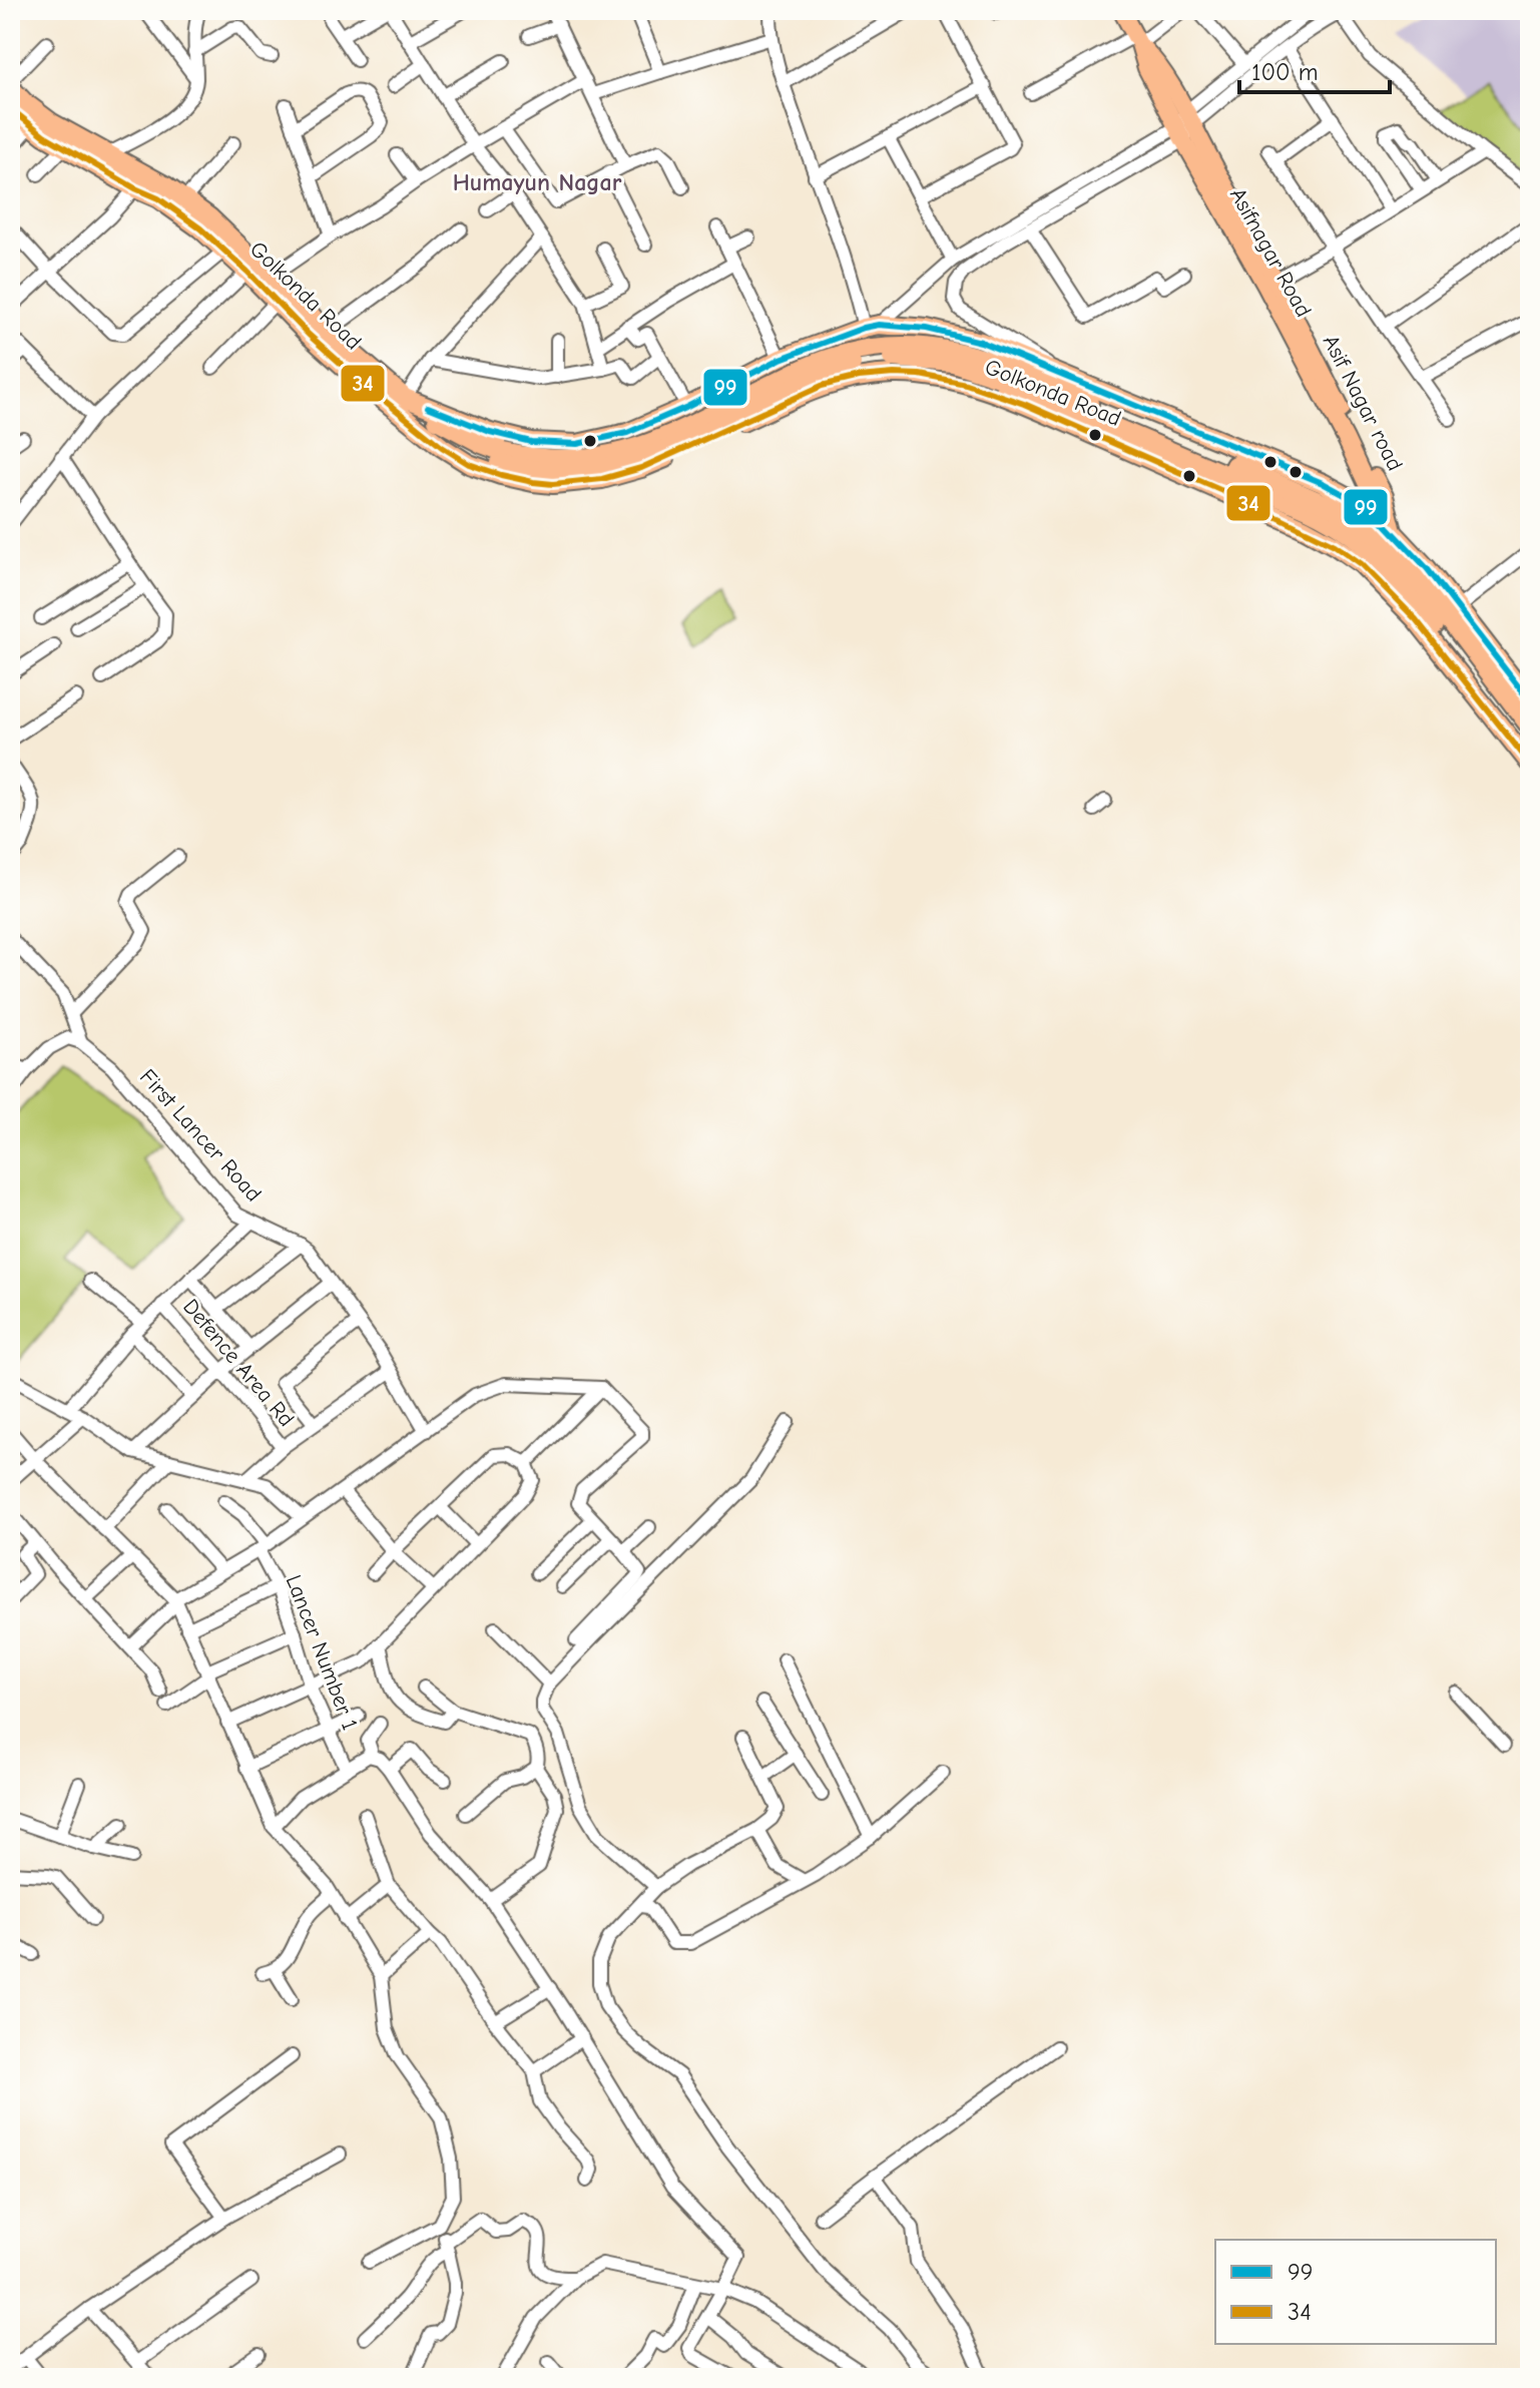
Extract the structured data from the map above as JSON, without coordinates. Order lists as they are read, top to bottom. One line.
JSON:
{"streets":{"highway":["Golkonda Road"],"main road":["Asifnagar Road","Asif Nagar road"],"street":["First Lancer Road","Defence Area Rd","Lancer Number 1"]},"crossings":[["Asifnagar Road","Golkonda Road"],["Asifnagar Road","Asif Nagar road"],["Golkonda Road","Asif Nagar road"]],"districts":["Humayun Nagar"],"lines":["transit line 34","transit line 99"],"legend":["99","34"],"scale_bar":"100 m"}
